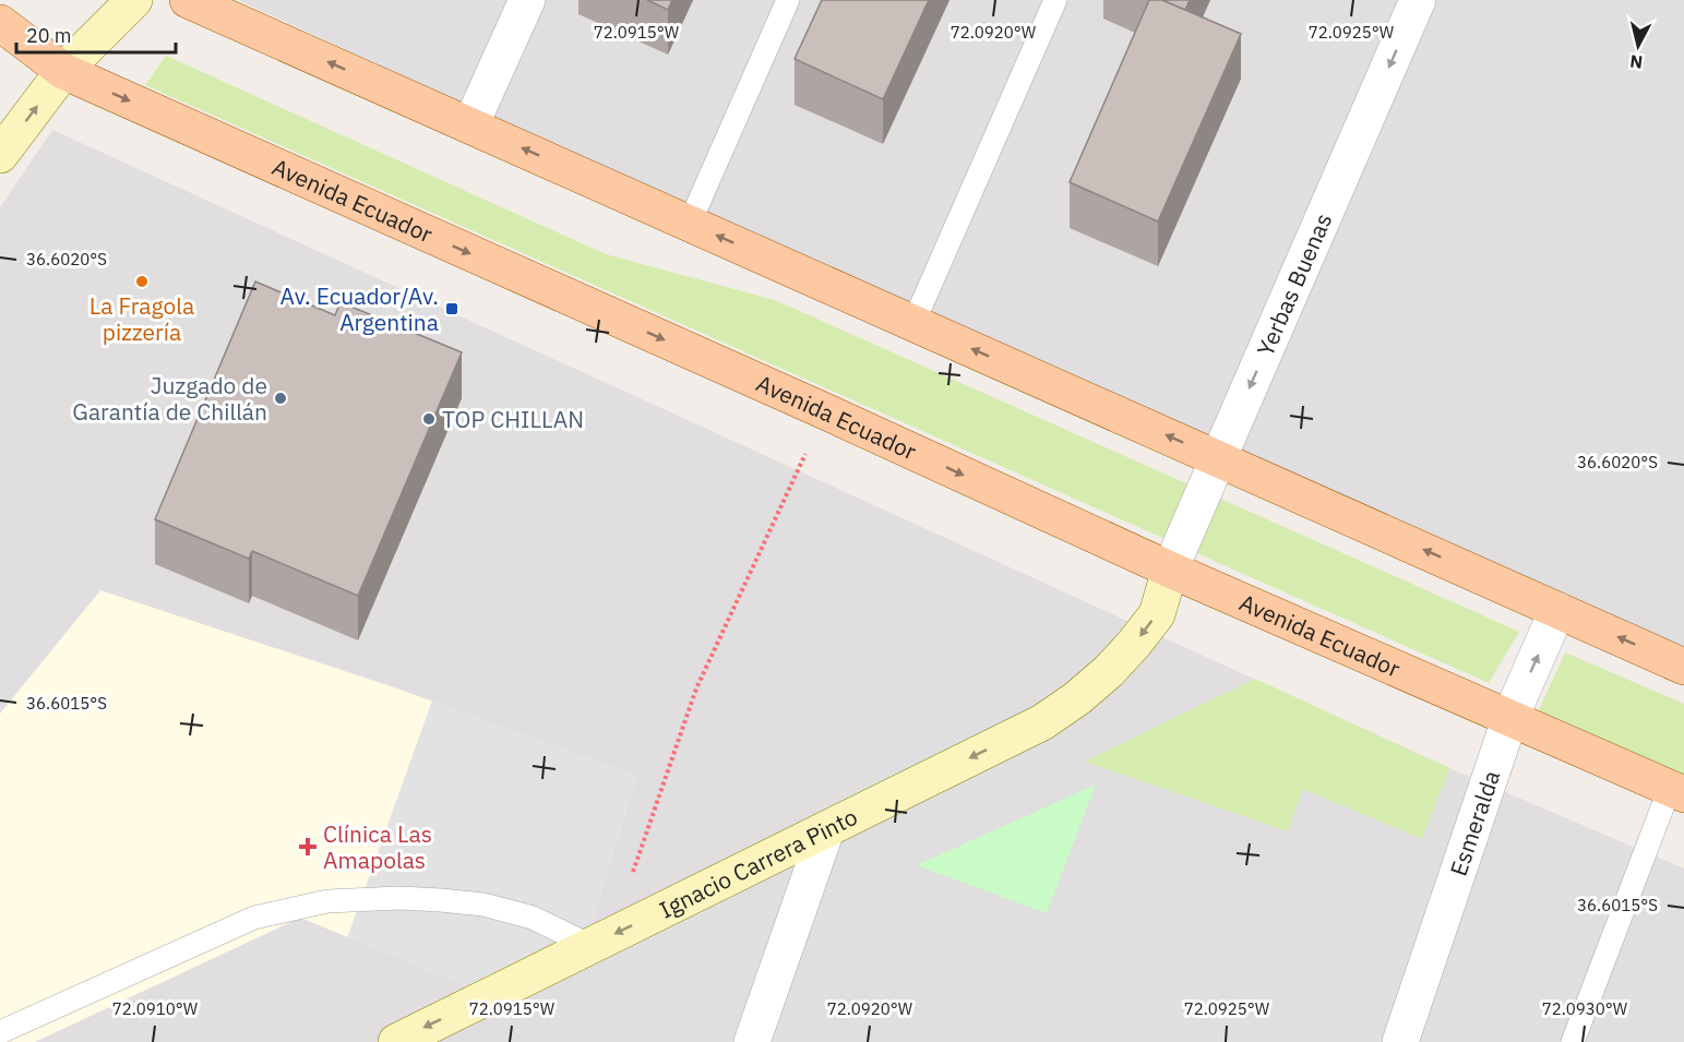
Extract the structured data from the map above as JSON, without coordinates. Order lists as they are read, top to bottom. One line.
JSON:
{"streets":{"main road":["Avenida Ecuador"],"street":["Yerbas Buenas","Esmeralda","Ignacio Carrera Pinto"]},"crossings":[["Avenida Ecuador","Yerbas Buenas"],["Avenida Ecuador","Esmeralda"],["Avenida Ecuador","Ignacio Carrera Pinto"],["Yerbas Buenas","Ignacio Carrera Pinto"]],"one_way":["Yerbas Buenas","Ignacio Carrera Pinto"],"places":{"other":["La Fragola pizzería","Juzgado de Garantía de Chillán","TOP CHILLAN"],"transit":["Av. Ecuador/Av. Argentina"],"health":["Clínica Las Amapolas"]},"scale_bar":"20 m","north":"bottom","coordinates":["72.0915°W","72.0920°W","72.0925°W","36.6020°S","36.6015°S","72.0910°W","72.0930°W"]}
